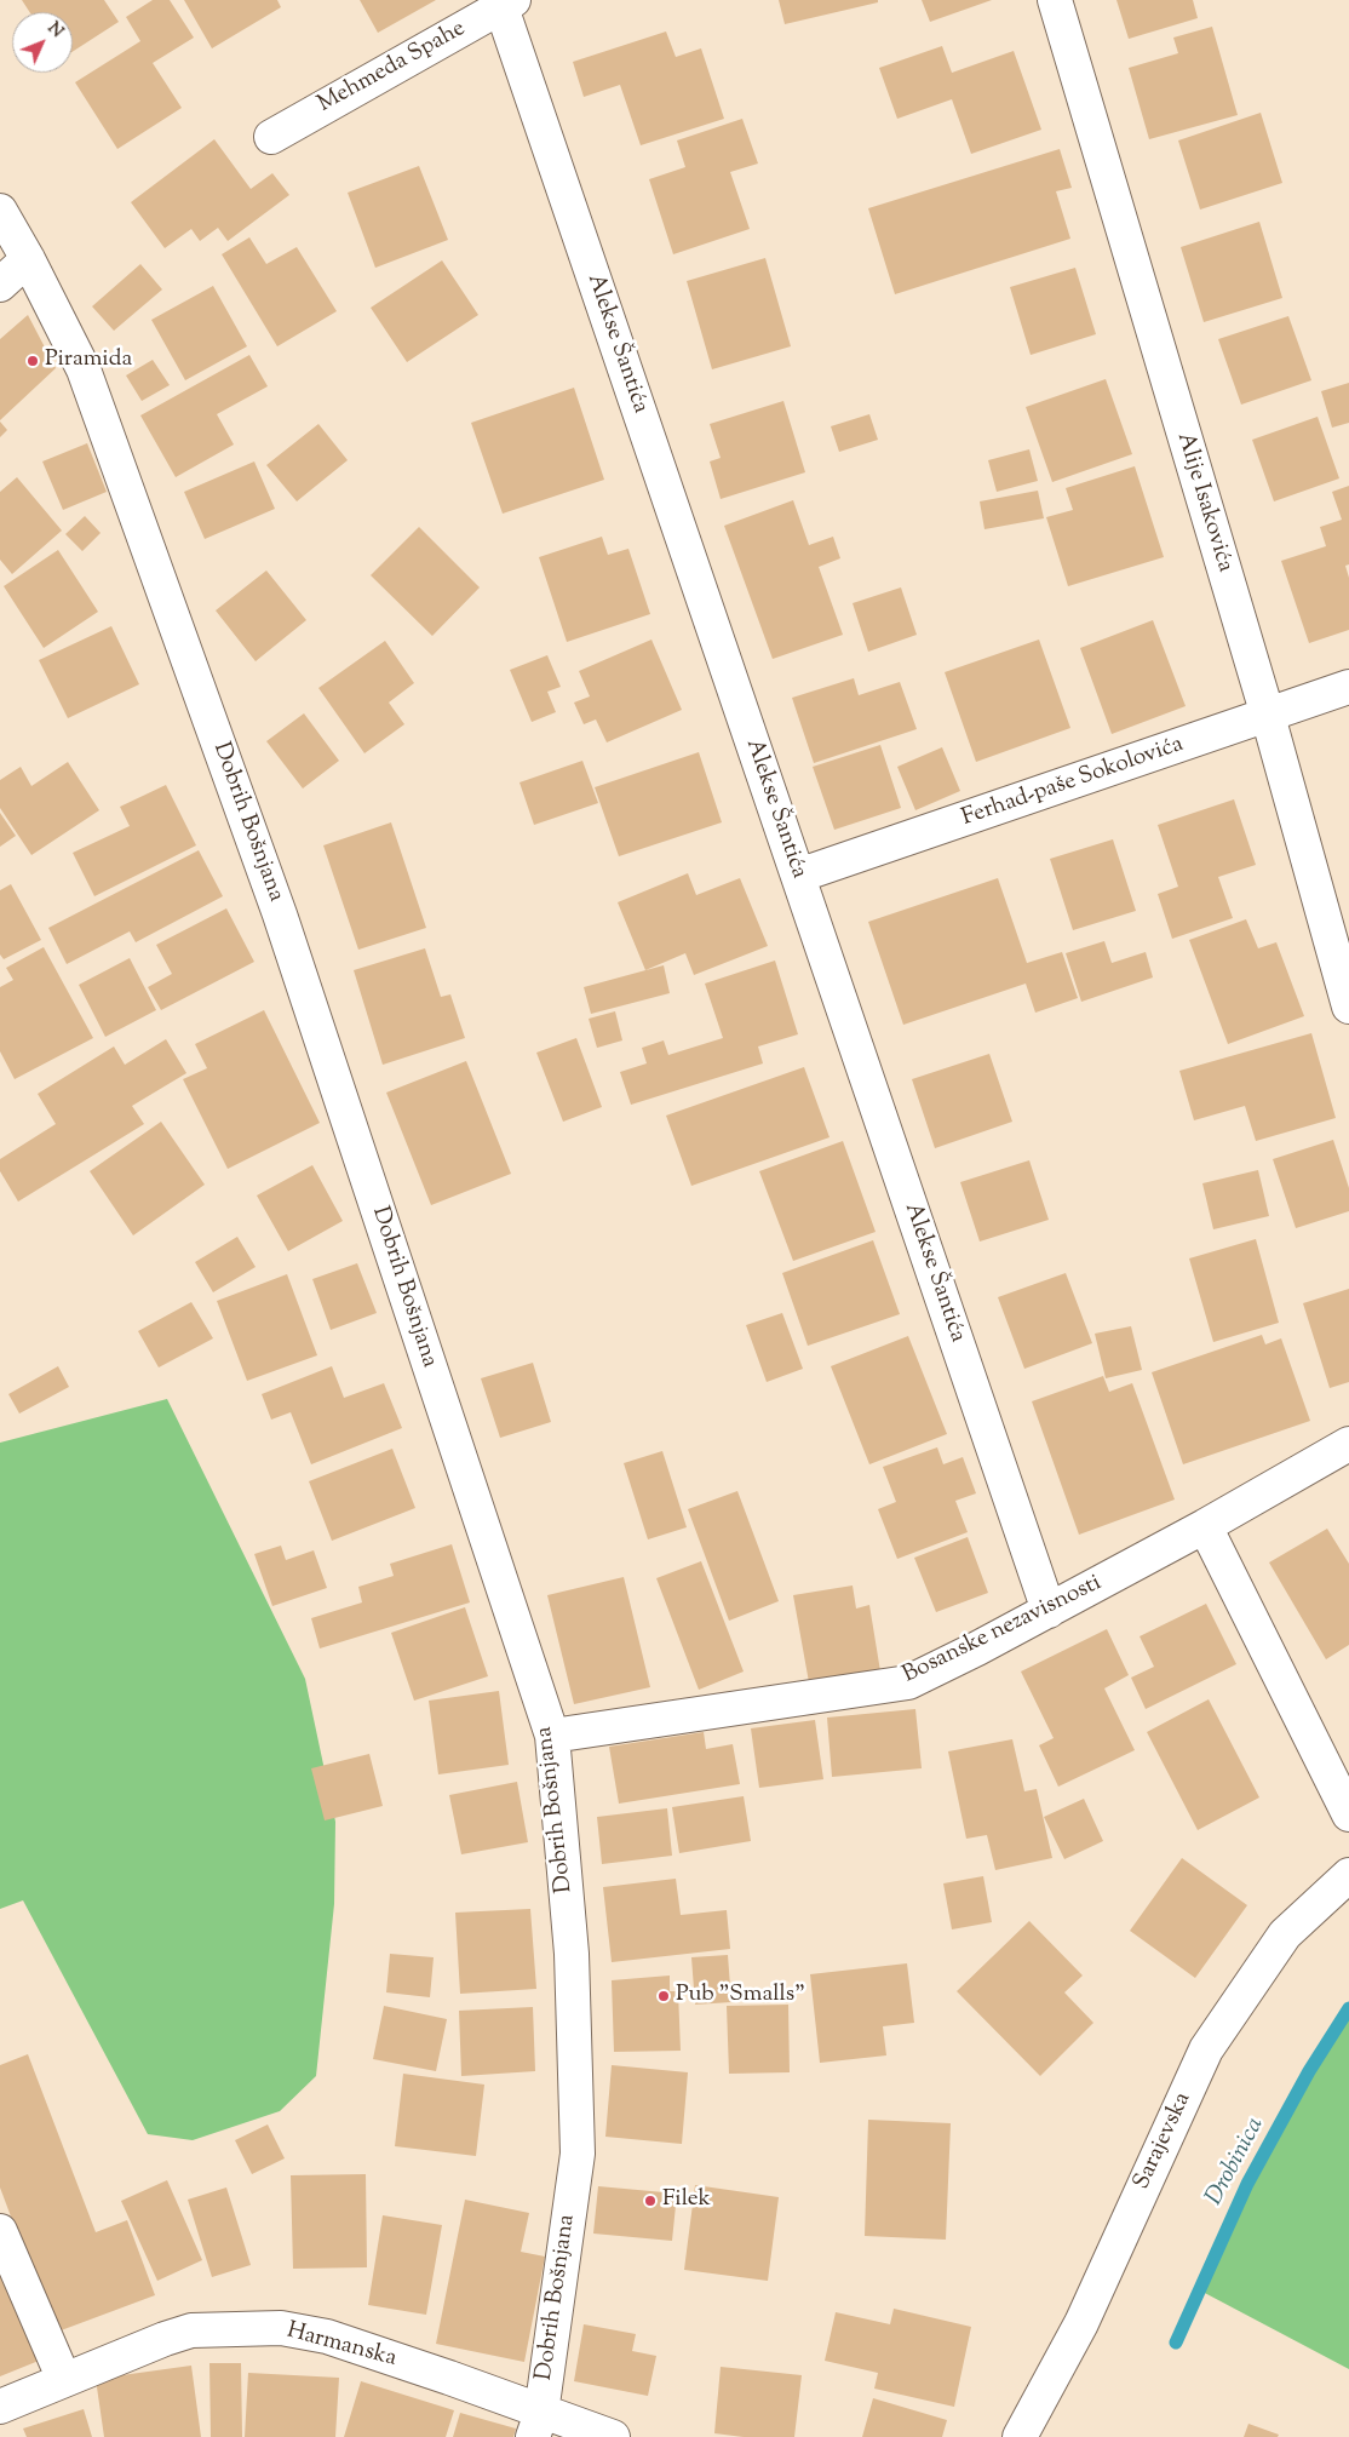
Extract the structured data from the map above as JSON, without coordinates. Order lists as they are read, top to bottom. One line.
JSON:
{"streets":{"street":["Mehmeda Spahe","Alekse Šantića","Alije Isakovića","Ferhad-paše Sokolovića","Dobrih Bošnjana","Bosanske nezavisnosti","Sarajevska","Harmanska"]},"crossings":[["Mehmeda Spahe","Alekse Šantića"],["Alekse Šantića","Ferhad-paše Sokolovića"],["Alekse Šantića","Bosanske nezavisnosti"],["Alije Isakovića","Ferhad-paše Sokolovića"],["Dobrih Bošnjana","Bosanske nezavisnosti"],["Dobrih Bošnjana","Harmanska"]],"water":["Drobinica"],"places":["Piramida","Pub \"Smalls\"","Filek"],"north":"top right"}
